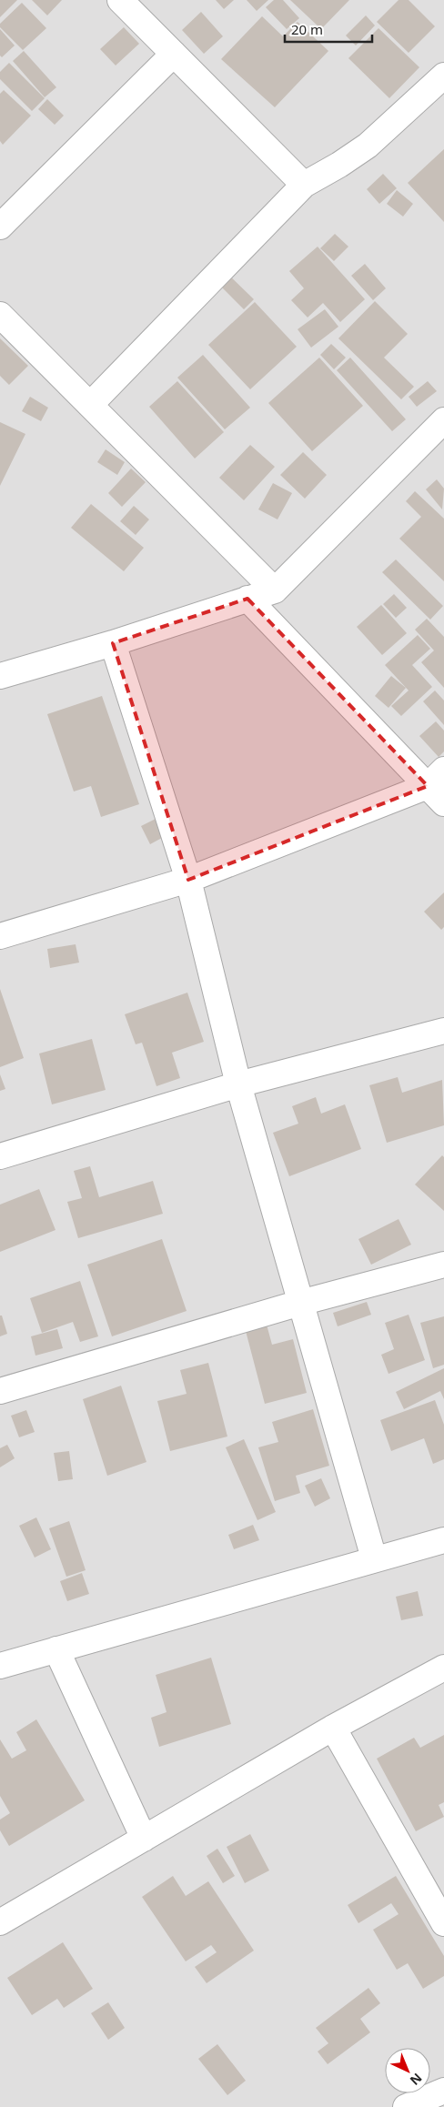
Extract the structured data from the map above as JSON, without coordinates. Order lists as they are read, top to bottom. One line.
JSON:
{"scale_bar":"20 m","north":"bottom right"}
